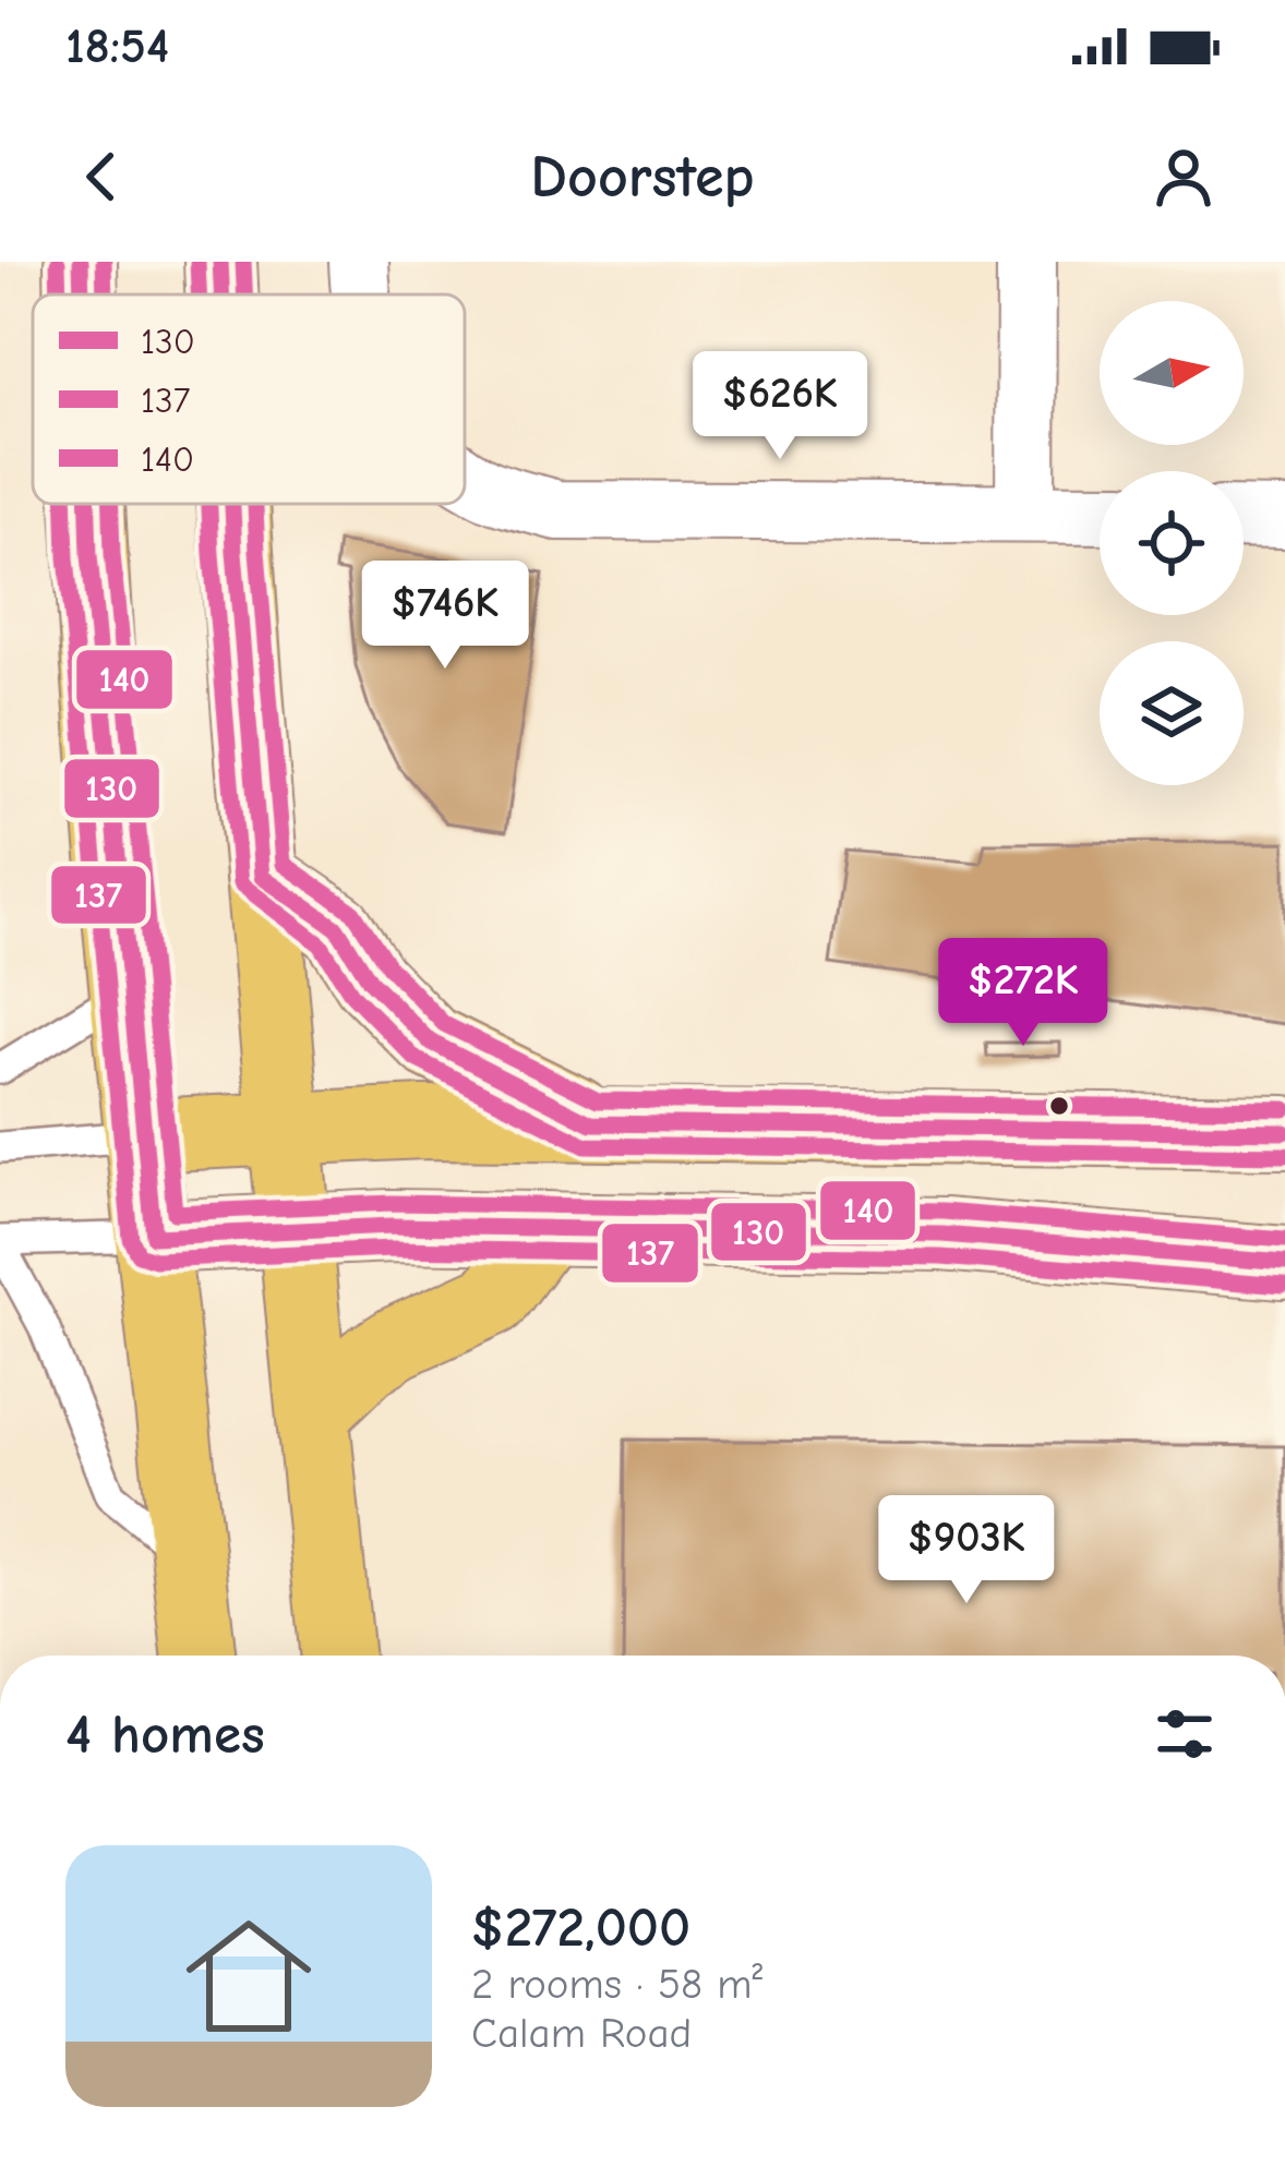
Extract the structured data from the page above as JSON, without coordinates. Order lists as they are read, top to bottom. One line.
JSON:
{"lines":["transit line 130","transit line 140","transit line 137"],"legend":["130","137","140"],"north":"right","page":{"status":"18:54","header":"Doorstep","price":["$626K","$746K","$272K","$903K"],"heading":"4 homes","list":[{"name":"$272,000","note":"2 rooms · 58 m² · Calam Road"}]}}
